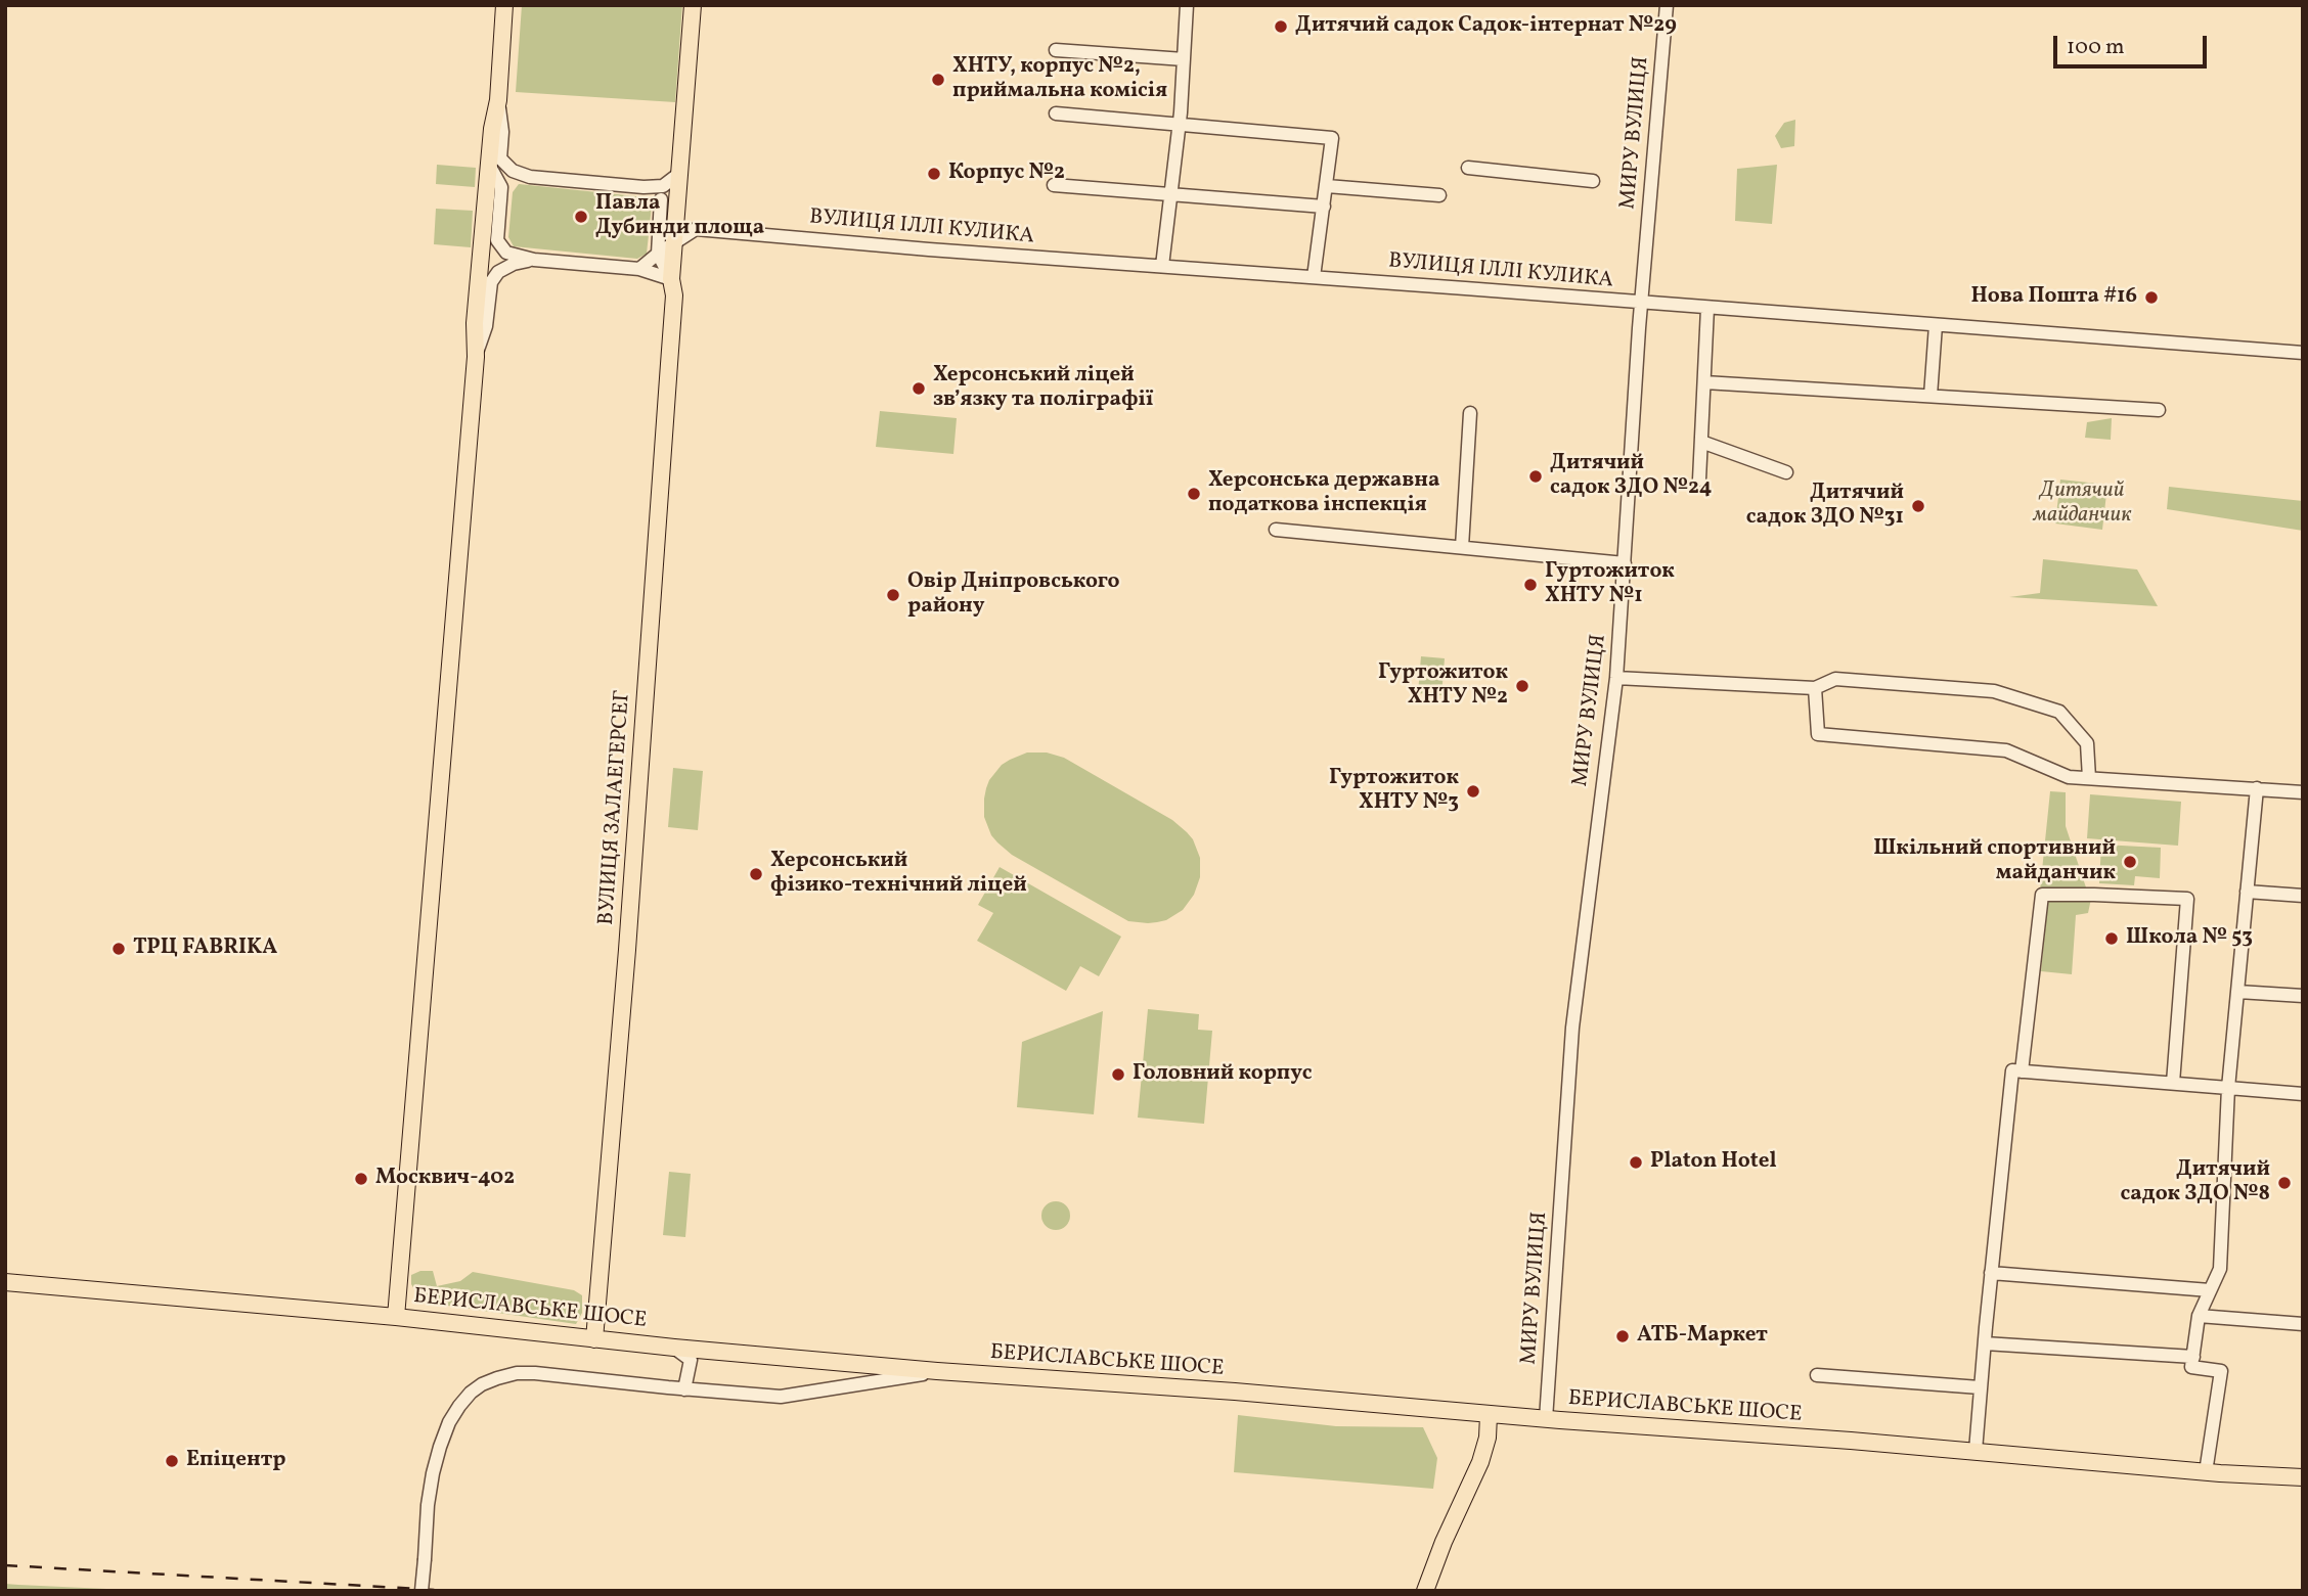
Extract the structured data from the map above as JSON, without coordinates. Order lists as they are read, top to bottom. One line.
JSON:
{"streets":{"main road":["ВУЛИЦЯ ЗАЛАЕГЕРСЕГ","БЕРИСЛАВСЬКЕ ШОСЕ"],"street":["МИРУ ВУЛИЦЯ","ВУЛИЦЯ ІЛЛІ КУЛИКА"]},"crossings":[["МИРУ ВУЛИЦЯ","ВУЛИЦЯ ІЛЛІ КУЛИКА"],["МИРУ ВУЛИЦЯ","БЕРИСЛАВСЬКЕ ШОСЕ"],["ВУЛИЦЯ ЗАЛАЕГЕРСЕГ","БЕРИСЛАВСЬКЕ ШОСЕ"]],"parks":["Дитячий майданчик"],"places":["Дитячий садок Садок-інтернат №29","ХНТУ, корпус №2, приймальна комісія","Корпус №2","Павла Дубинди площа","Нова Пошта #16","Херсонський ліцей зв’язку та поліграфії","Дитячий садок ЗДО №24","Херсонська державна податкова інспекція","Дитячий садок ЗДО №31","Гуртожиток ХНТУ №1","Овір Дніпровського району","Гуртожиток ХНТУ №2","Гуртожиток ХНТУ №3","Шкільний спортивний майданчик","Херсонський фізико-технічний ліцей","Школа № 53","ТРЦ FABRIKA","Головний корпус","Platon Hotel","Москвич-402","Дитячий садок ЗДО №8","АТБ-Маркет","Епіцентр"],"scale_bar":"100 m"}
